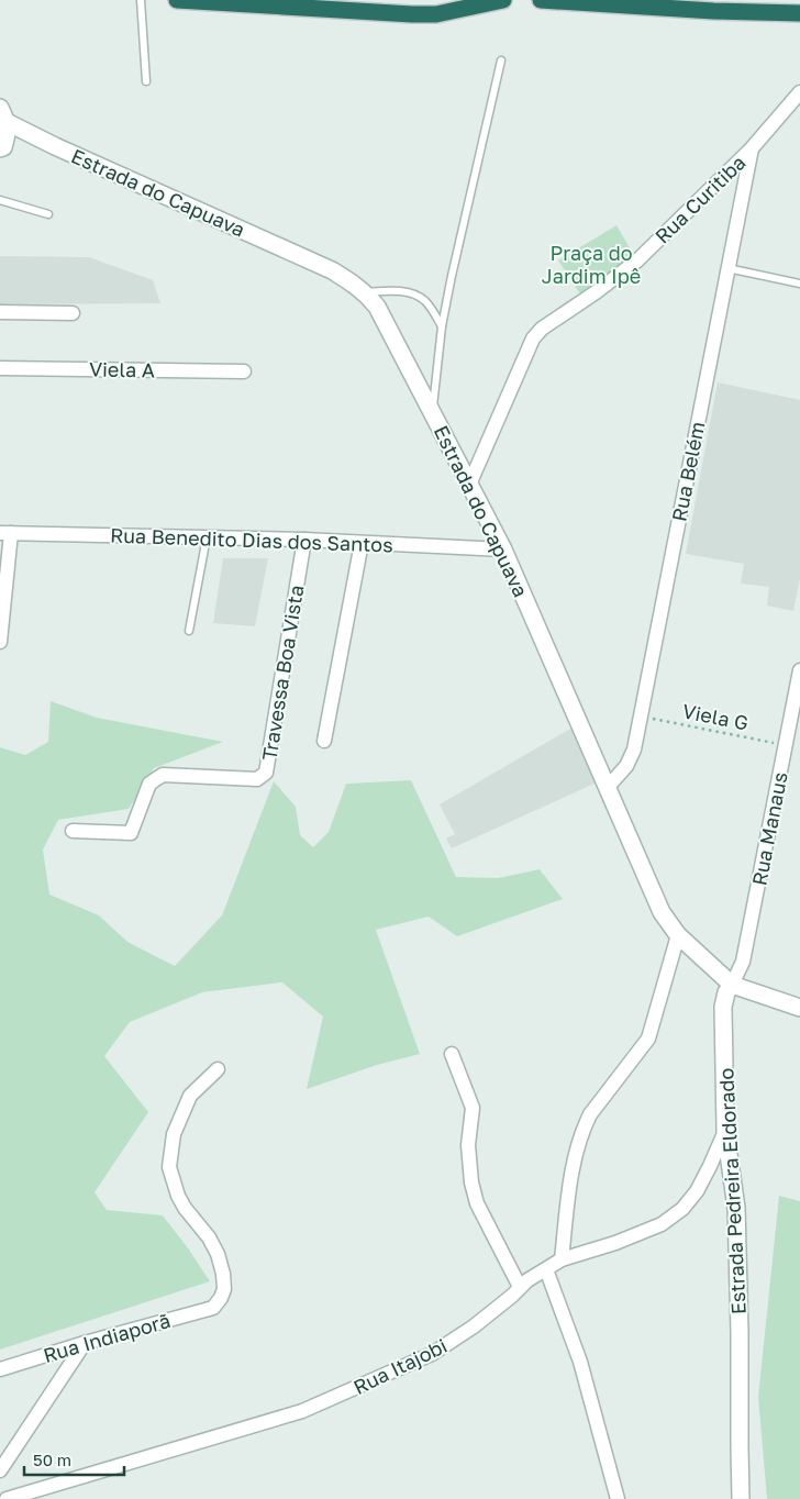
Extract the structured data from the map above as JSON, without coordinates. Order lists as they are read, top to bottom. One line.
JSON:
{"streets":{"street":["Estrada do Capuava","Rua Curitiba","Viela A","Rua Belém","Rua Benedito Dias dos Santos","Travessa Boa Vista","Rua Manaus","Estrada Pedreira Eldorado","Rua Indiaporã","Rua Itajobi"],"path":["Viela G"]},"crossings":[["Estrada do Capuava","Rua Curitiba"],["Estrada do Capuava","Rua Belém"],["Estrada do Capuava","Rua Benedito Dias dos Santos"],["Estrada do Capuava","Rua Manaus"],["Estrada do Capuava","Estrada Pedreira Eldorado"],["Rua Curitiba","Rua Belém"],["Rua Belém","Viela G"],["Rua Benedito Dias dos Santos","Travessa Boa Vista"],["Viela G","Rua Manaus"],["Rua Manaus","Estrada Pedreira Eldorado"],["Estrada Pedreira Eldorado","Rua Itajobi"]],"parks":["Praça do Jardim Ipê"],"scale_bar":"50 m"}
